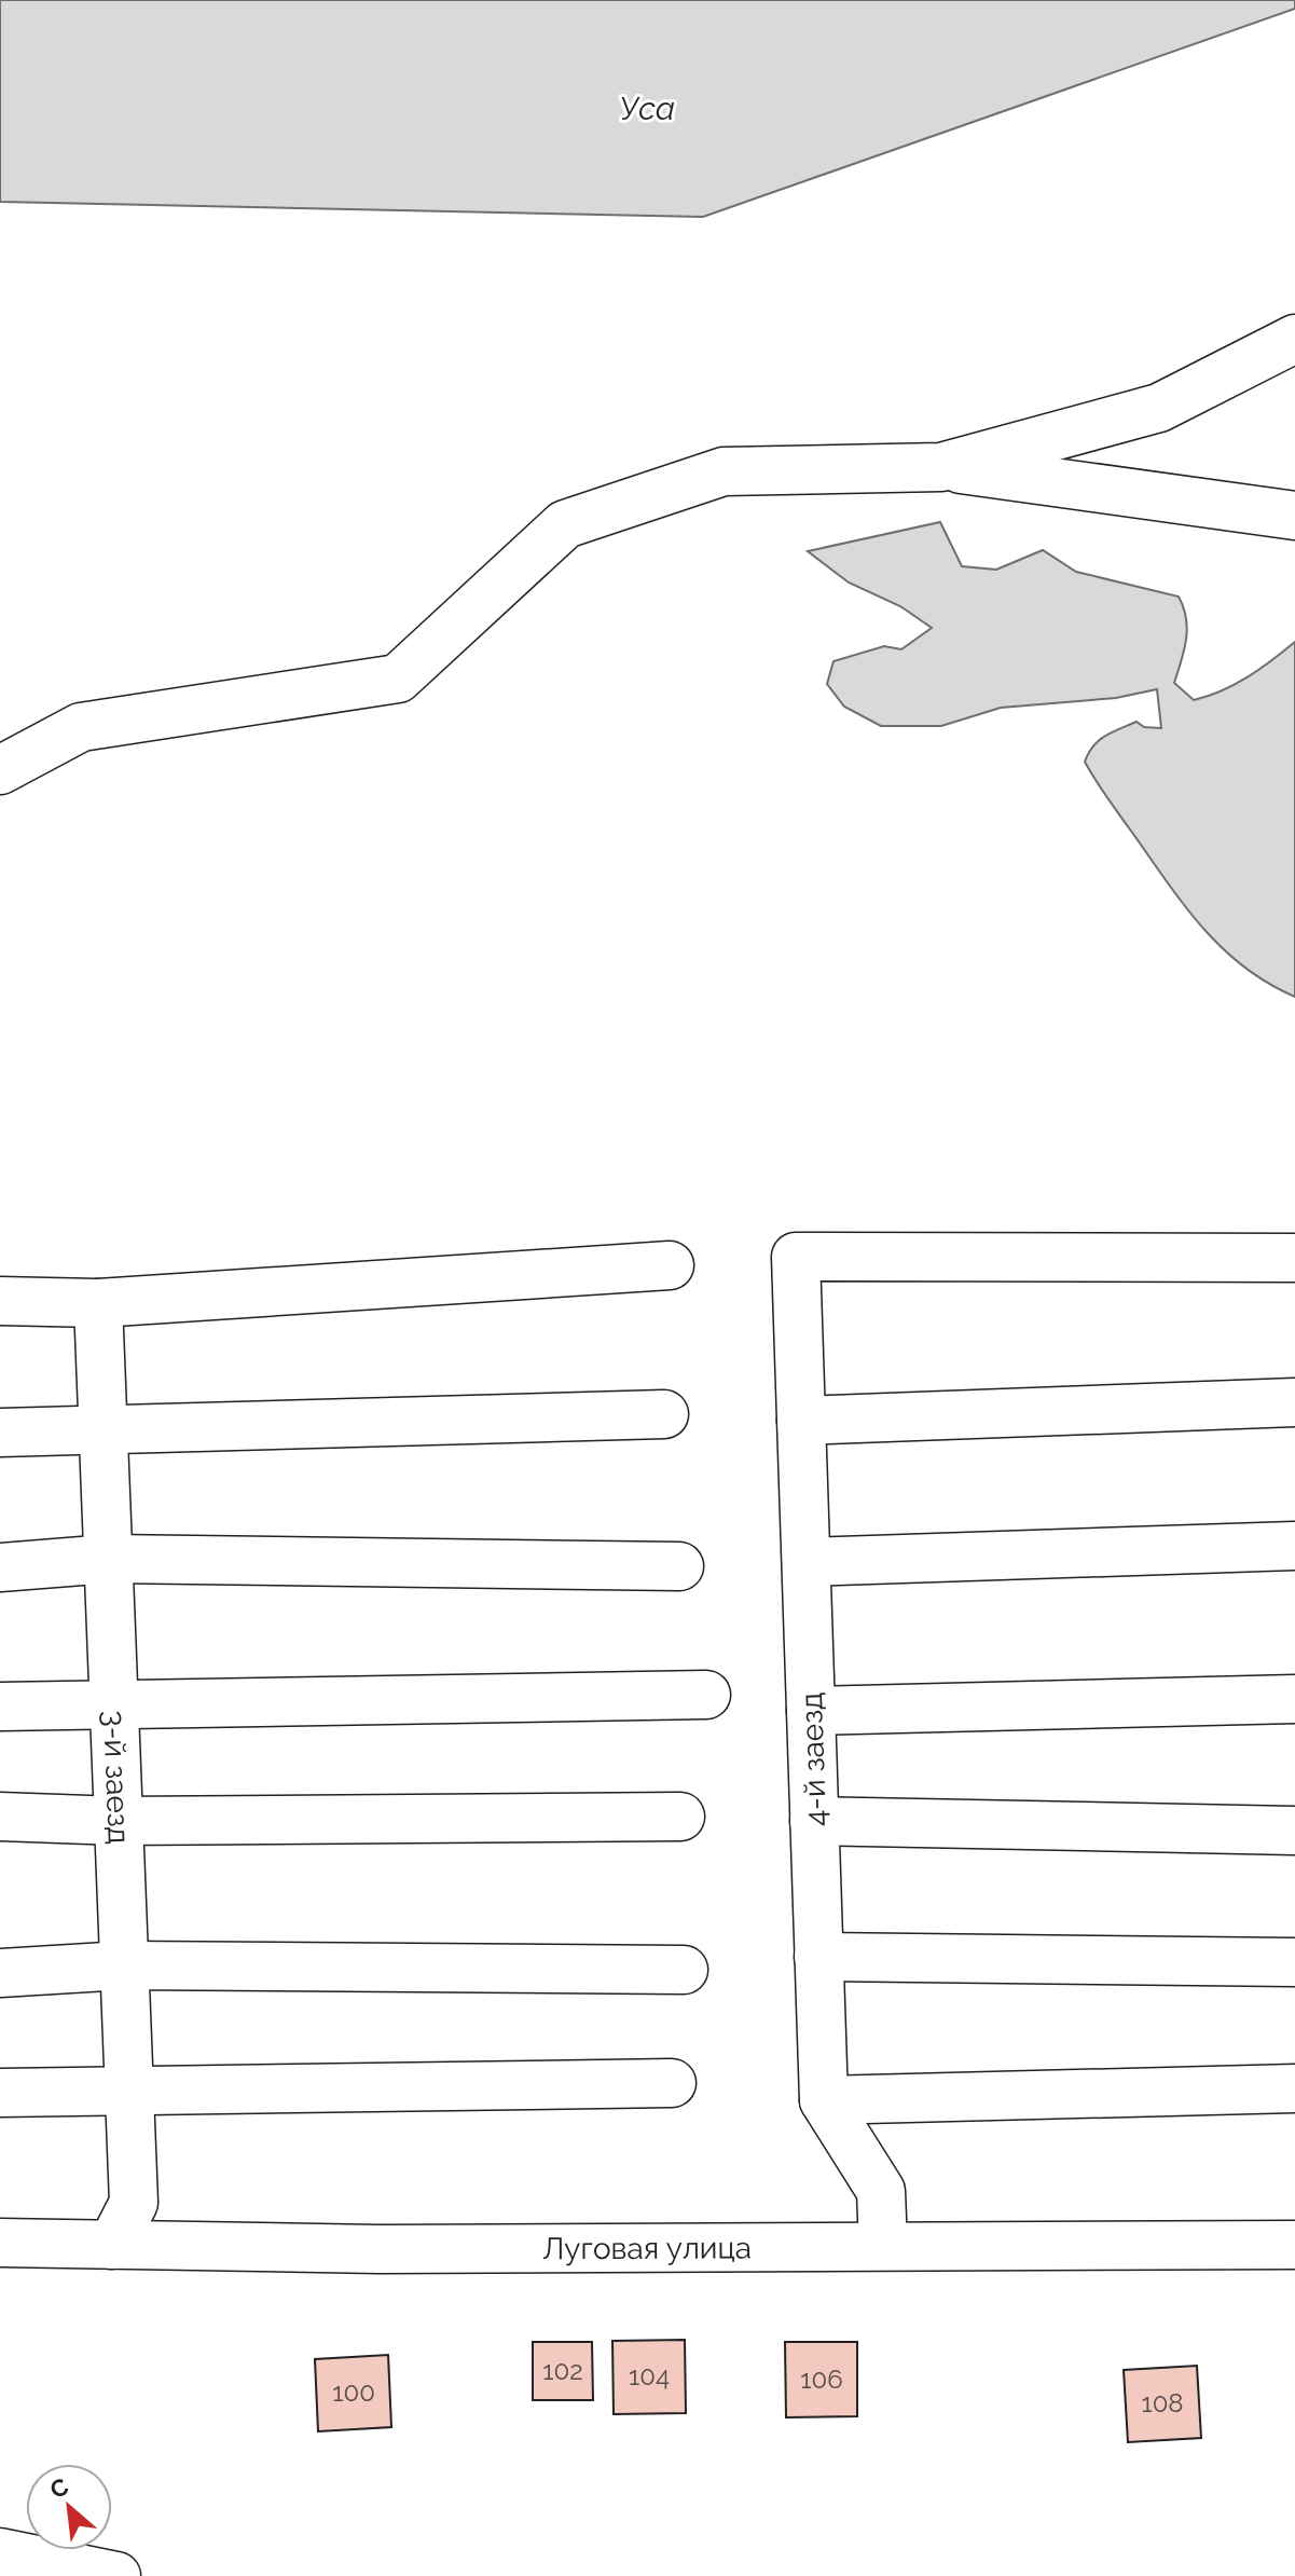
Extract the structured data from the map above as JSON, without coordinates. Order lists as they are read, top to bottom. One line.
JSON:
{"streets":{"street":["4-й заезд","3-й заезд","Луговая улица"]},"crossings":[["3-й заезд","Луговая улица"]],"water":["Уса"],"house_numbers":["102","104","106","100","108"],"north":"top left"}
